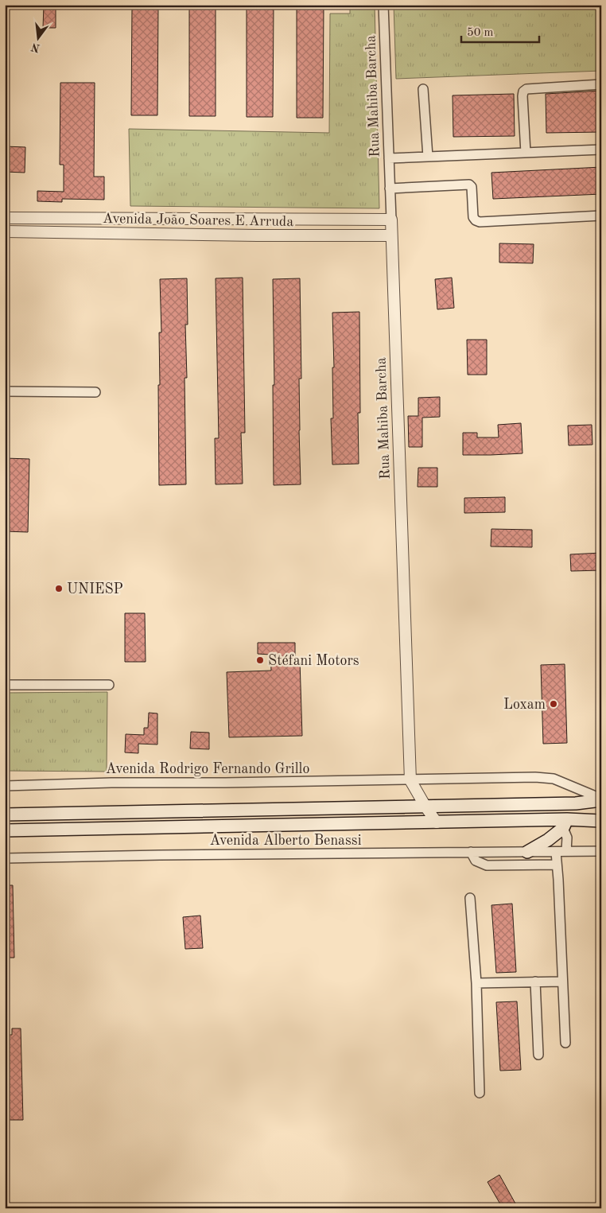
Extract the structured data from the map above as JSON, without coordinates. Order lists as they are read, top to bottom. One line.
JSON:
{"streets":{"street":["Rua Mahiba Barcha","Avenida João Soares E Arruda","Avenida Rodrigo Fernando Grillo","Avenida Alberto Benassi"]},"crossings":[["Rua Mahiba Barcha","Avenida João Soares E Arruda"],["Rua Mahiba Barcha","Avenida Rodrigo Fernando Grillo"]],"places":["UNIESP","Stéfani Motors","Loxam"],"scale_bar":"50 m","north":"bottom"}
